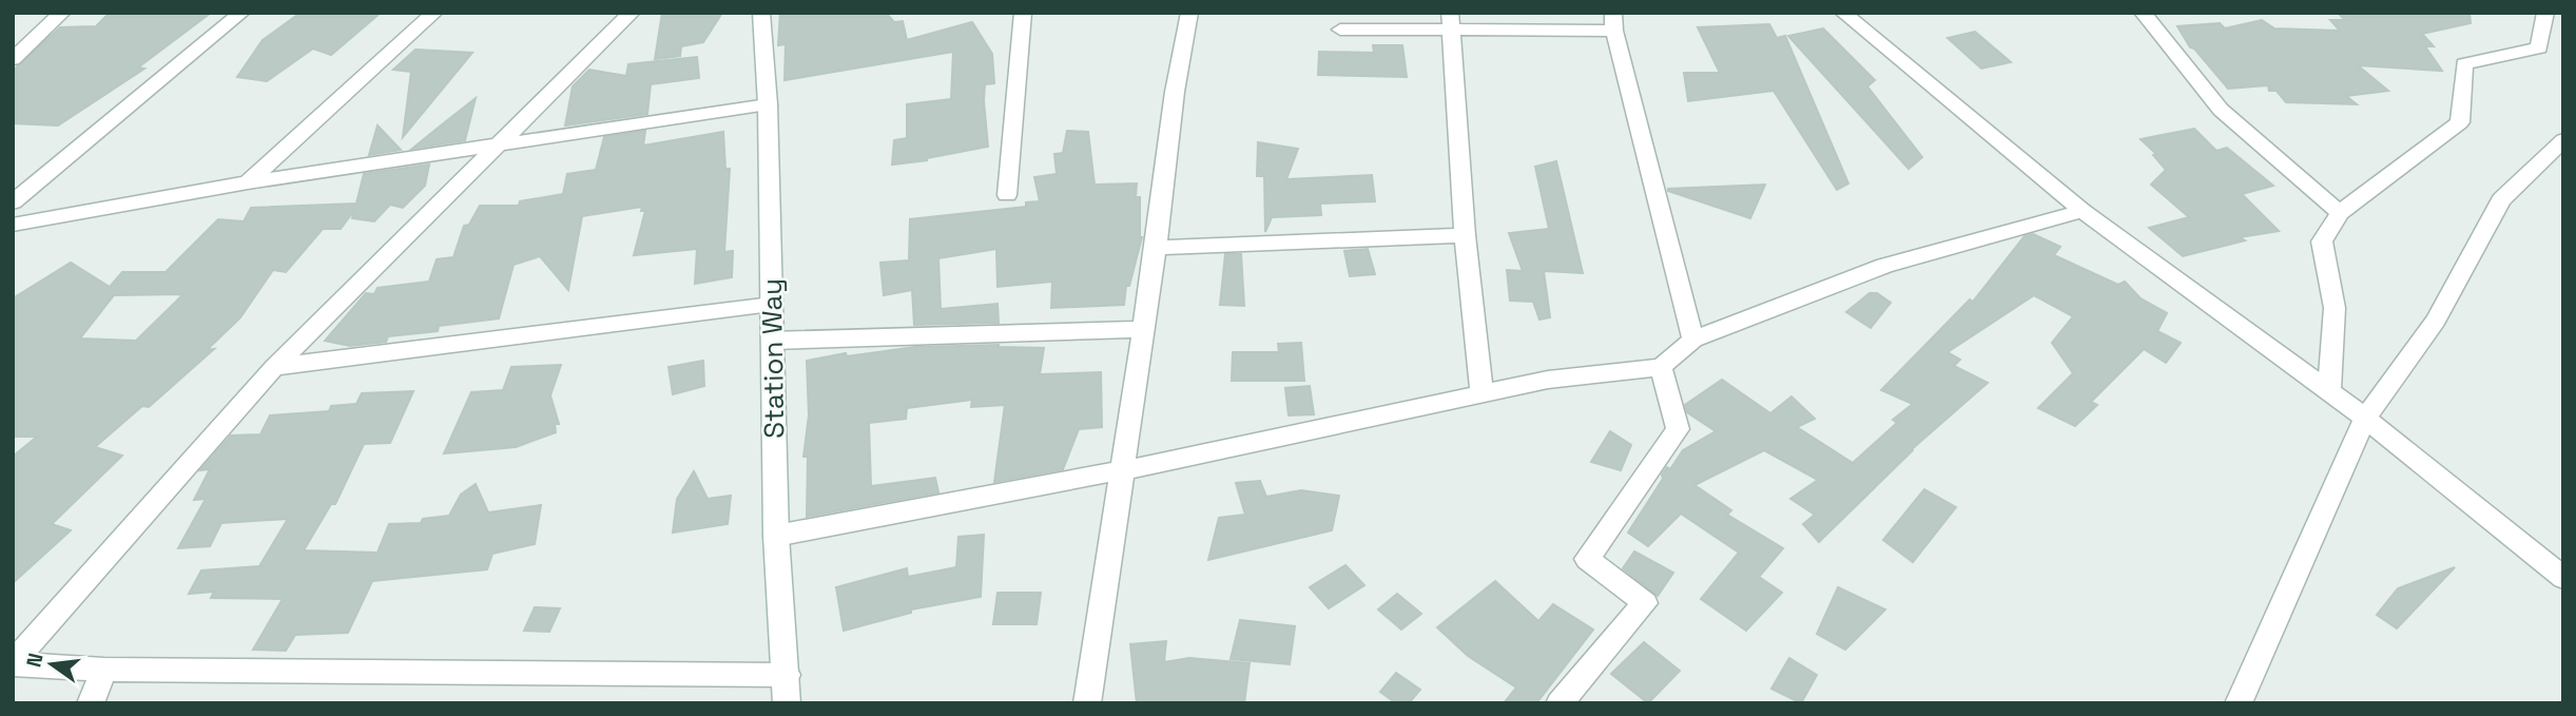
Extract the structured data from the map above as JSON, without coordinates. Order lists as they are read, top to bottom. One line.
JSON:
{"streets":{"street":["Station Way"]},"north":"left"}
